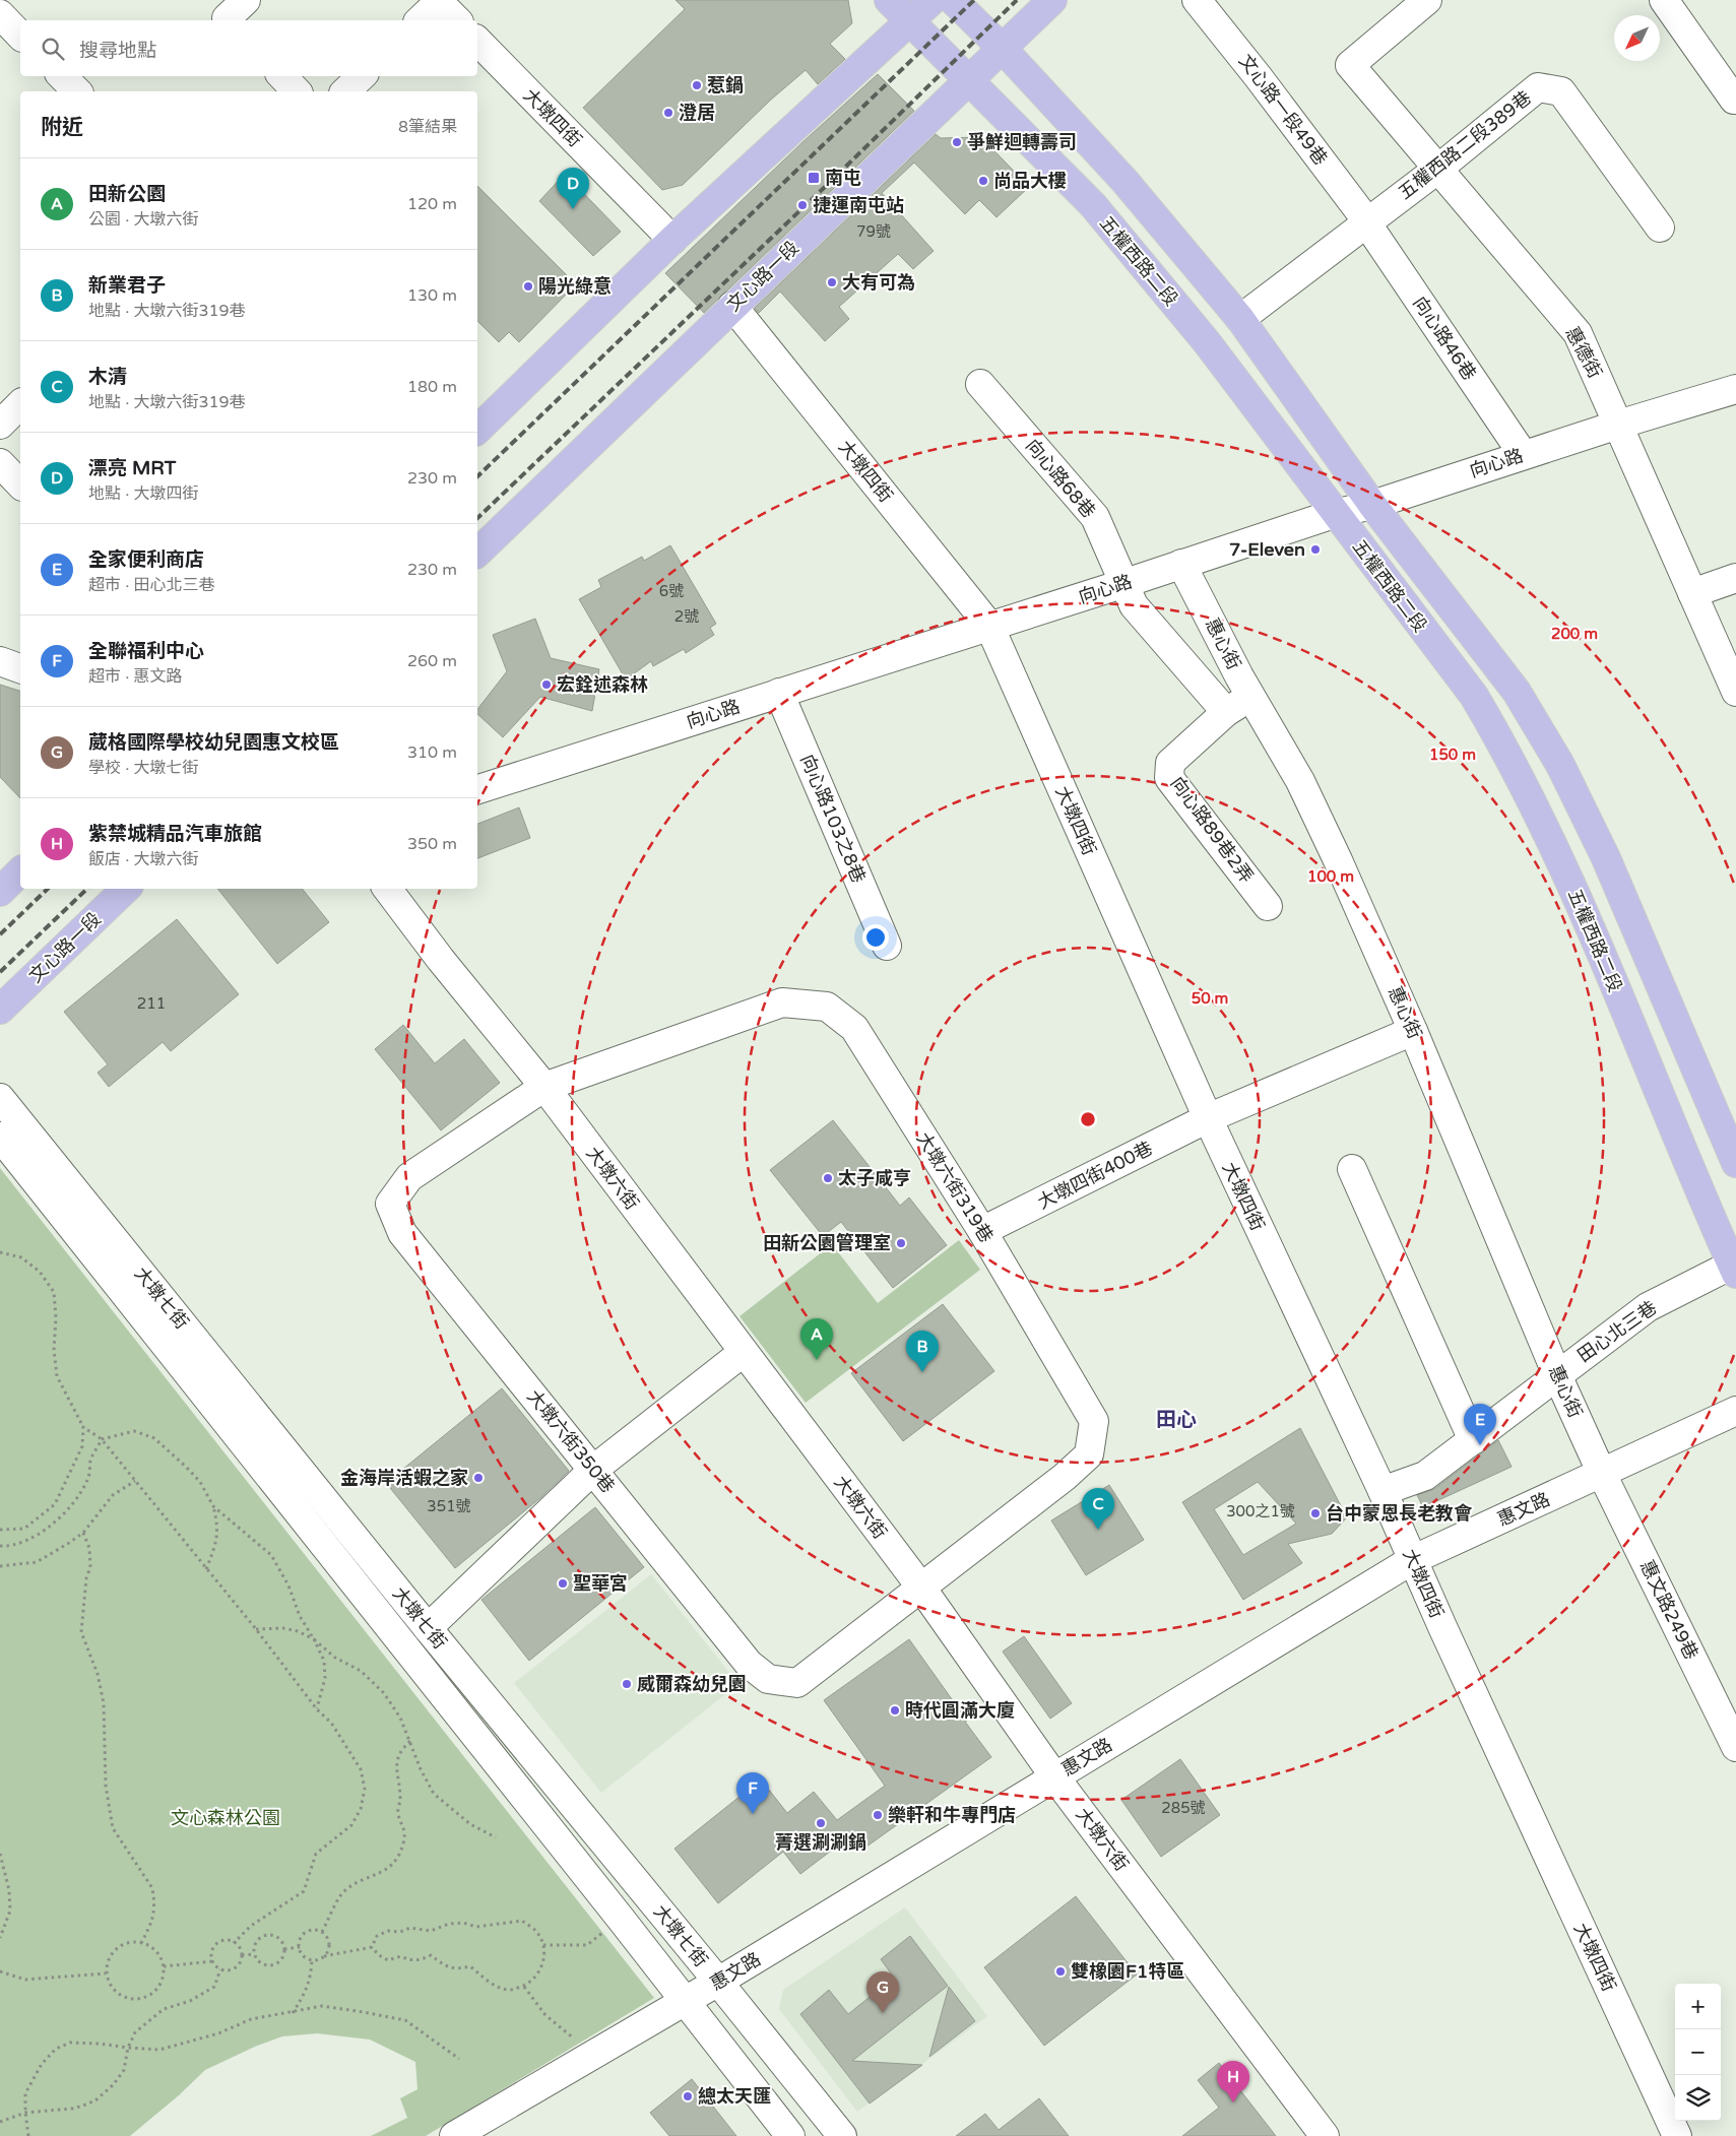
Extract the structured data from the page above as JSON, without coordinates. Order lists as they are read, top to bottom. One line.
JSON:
{"streets":{"main road":["五權西路二段","文心路一段"],"street":["文心路一段49巷","大墩四街","五權西路二段389巷","向心路46巷","惠德街","向心路","向心路68巷","惠心街","向心路103之8巷","向心路89巷2弄","大墩四街400巷","大墩六街","大墩六街319巷","大墩七街","田心北三巷","大墩六街350巷","惠文路","惠文路249巷"]},"crossings":[["文心路一段49巷","五權西路二段389巷"],["文心路一段49巷","向心路46巷"],["大墩四街","文心路一段"],["大墩四街","向心路"],["大墩四街","大墩四街400巷"],["大墩四街","田心北三巷"],["大墩四街","惠文路"],["五權西路二段389巷","五權西路二段"],["五權西路二段389巷","向心路46巷"],["五權西路二段389巷","惠德街"],["五權西路二段","文心路一段"],["五權西路二段","向心路"],["五權西路二段","田心北三巷"],["向心路46巷","向心路"],["惠德街","向心路"],["向心路","向心路68巷"],["向心路","惠心街"],["向心路","向心路103之8巷"],["向心路68巷","惠心街"],["惠心街","向心路89巷2弄"],["惠心街","大墩四街400巷"],["惠心街","田心北三巷"],["惠心街","惠文路"],["惠心街","惠文路249巷"],["大墩四街400巷","大墩六街319巷"],["大墩六街","大墩六街319巷"],["大墩六街","大墩六街350巷"],["大墩六街","惠文路"],["大墩六街319巷","大墩六街350巷"],["大墩七街","惠文路"],["惠文路","惠文路249巷"]],"districts":["田心"],"parks":["文心森林公園"],"places":{"other":["惹鍋","澄居","爭鮮迴轉壽司","尚品大樓","捷運南屯站","大有可為","陽光綠意","7-Eleven","宏銓述森林","太子咸亨","田新公園管理室","金海岸活蝦之家","台中蒙恩長老教會","聖華宮","威爾森幼兒園","時代圓滿大廈","樂軒和牛專門店","菁選涮涮鍋","雙橡園F1特區","總太天匯"],"transit":["南屯"]},"house_numbers":["79號","6號","2號","211","351號","300之1號","285號"],"north":"bottom left","page":{"search":"搜尋地點","heading":["附近","8筆結果"],"list":[{"mark":"A","name":"田新公園","note":"公園 · 大墩六街","value":"120 m"},{"mark":"B","name":"新業君子","note":"地點 · 大墩六街319巷","value":"130 m"},{"mark":"C","name":"木清","note":"地點 · 大墩六街319巷","value":"180 m"},{"mark":"D","name":"漂亮 MRT","note":"地點 · 大墩四街","value":"230 m"},{"mark":"E","name":"全家便利商店","note":"超市 · 田心北三巷","value":"230 m"},{"mark":"F","name":"全聯福利中心","note":"超市 · 惠文路","value":"260 m"},{"mark":"G","name":"葳格國際學校幼兒園惠文校區","note":"學校 · 大墩七街","value":"310 m"},{"mark":"H","name":"紫禁城精品汽車旅館","note":"飯店 · 大墩六街","value":"350 m"}],"pins":["D","A","B","E","C","F","G","H"],"map_buttons":["+","−"]},"rings":["200 m","150 m","100 m","50 m"]}
